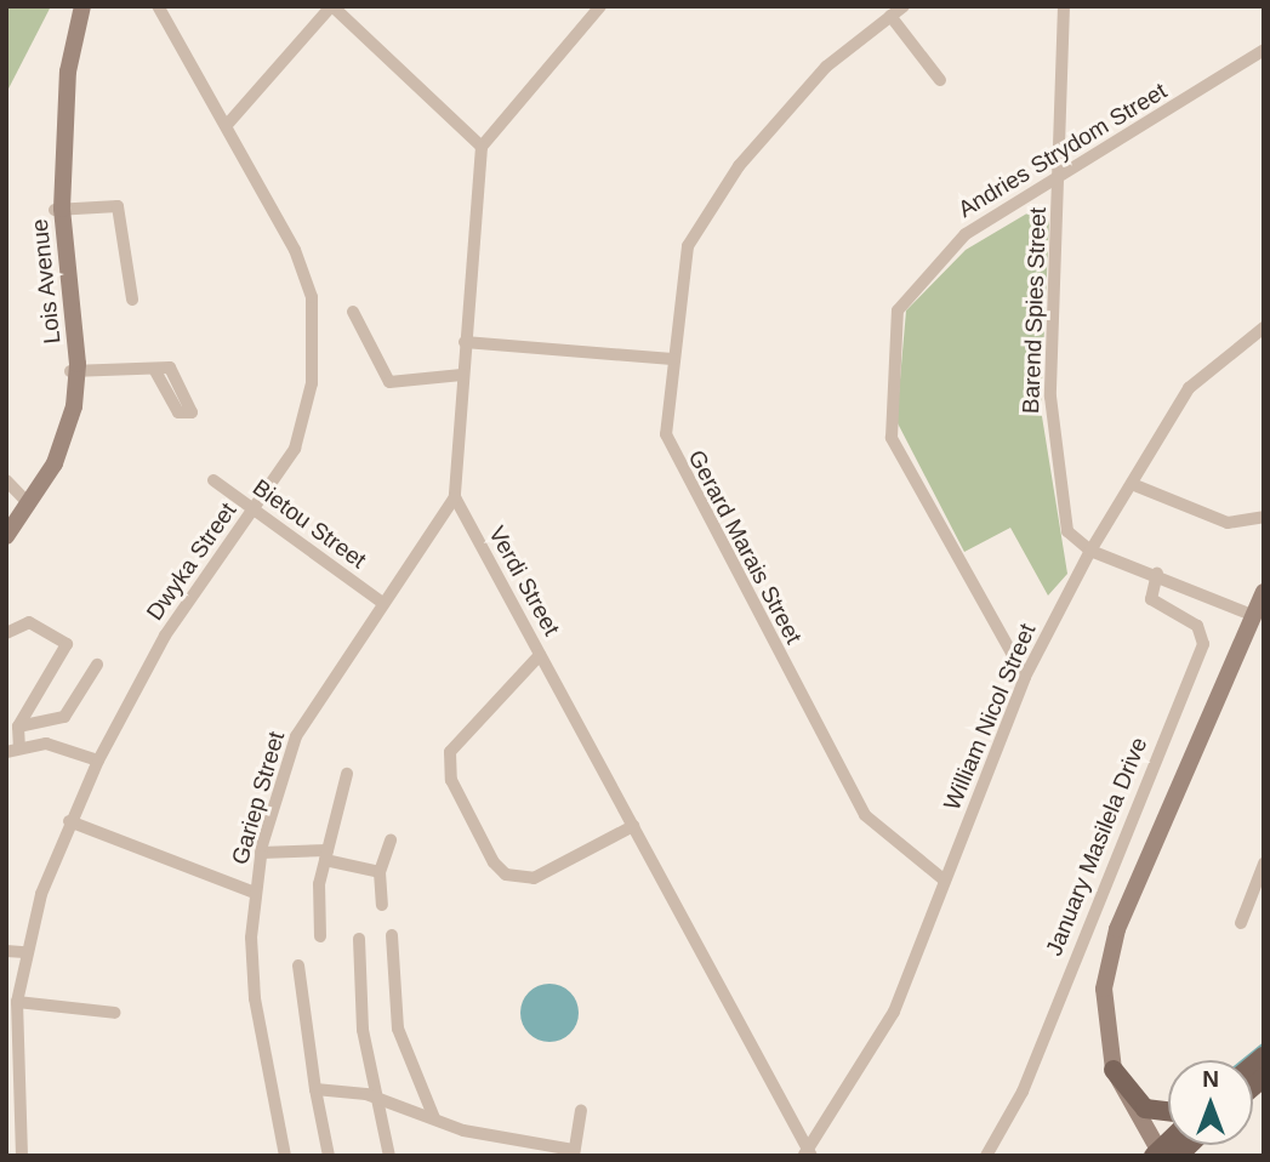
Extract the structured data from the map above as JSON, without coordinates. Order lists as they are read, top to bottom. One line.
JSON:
{"streets":{"main road":["Lois Avenue","January Masilela Drive"],"street":["Andries Strydom Street","Barend Spies Street","Bietou Street","Gerard Marais Street","Dwyka Street","Verdi Street","William Nicol Street","Gariep Street"]},"crossings":[["Andries Strydom Street","Barend Spies Street"],["Andries Strydom Street","William Nicol Street"],["Barend Spies Street","William Nicol Street"],["Bietou Street","Dwyka Street"],["Bietou Street","Gariep Street"],["Gerard Marais Street","William Nicol Street"],["Verdi Street","William Nicol Street"],["Verdi Street","Gariep Street"]],"north":"top"}
